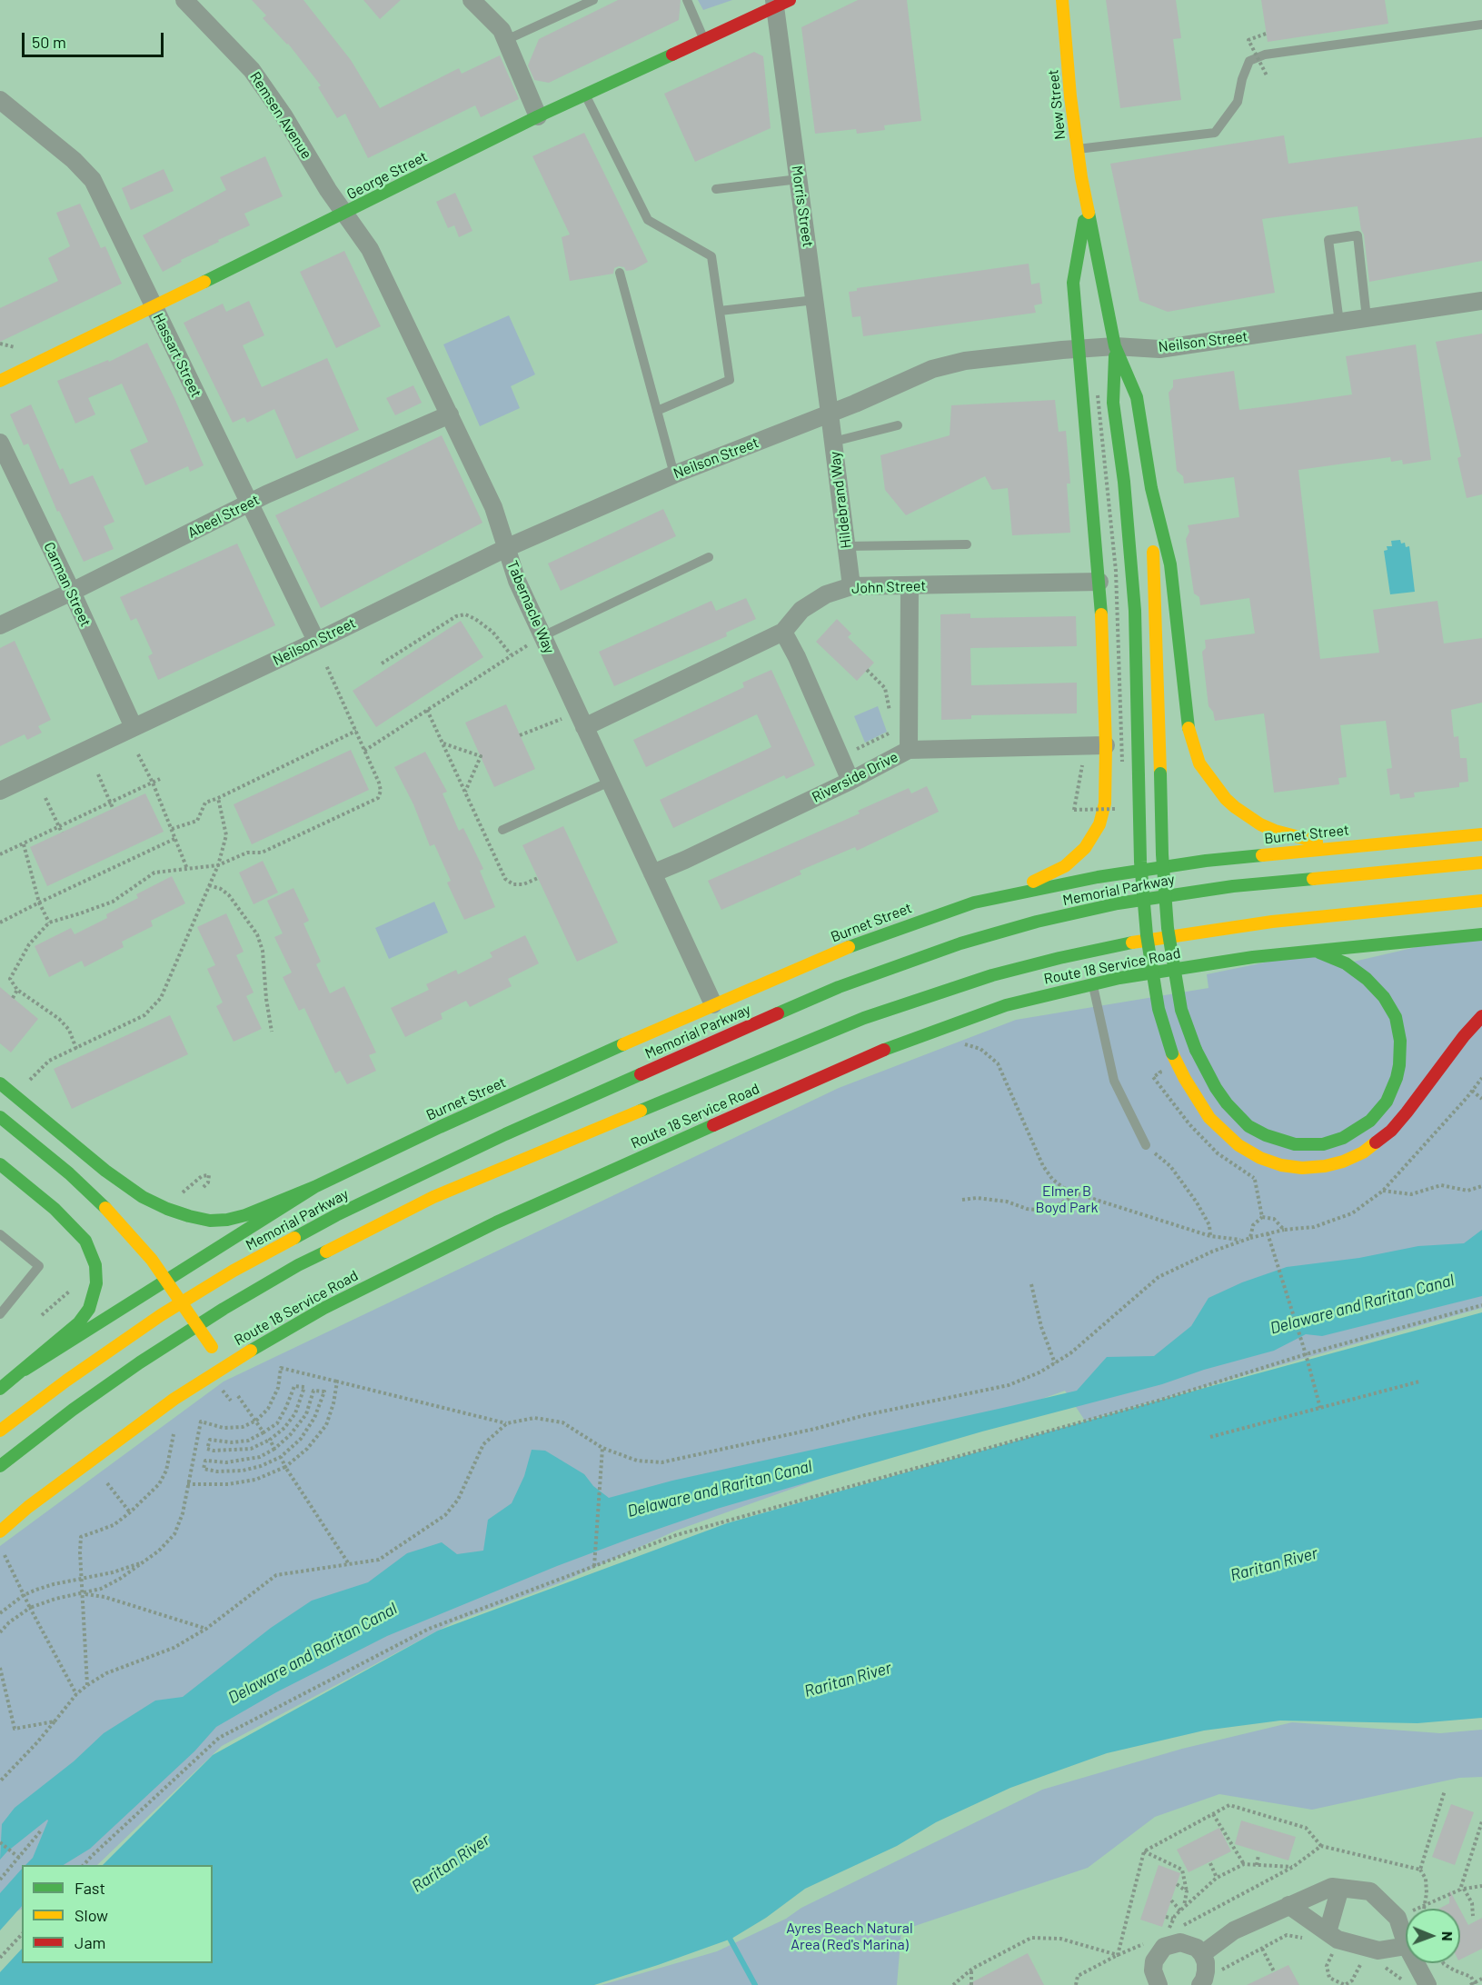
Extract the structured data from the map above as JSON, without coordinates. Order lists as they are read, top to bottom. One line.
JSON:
{"streets":{"main road":["New Street","George Street","Burnet Street","Memorial Parkway","Route 18 Service Road"],"street":["Remsen Avenue","Morris Street","Neilson Street","Hassart Street","Hildebrand Way","Abeel Street","Carman Street","John Street","Tabernacle Way","Riverside Drive"]},"crossings":[["New Street","Neilson Street"],["New Street","John Street"],["New Street","Riverside Drive"],["New Street","Burnet Street"],["Remsen Avenue","George Street"],["Remsen Avenue","Tabernacle Way"],["George Street","Morris Street"],["George Street","Hassart Street"],["George Street","Tabernacle Way"],["Morris Street","Neilson Street"],["Morris Street","Hildebrand Way"],["Neilson Street","Hassart Street"],["Neilson Street","Hildebrand Way"],["Neilson Street","Carman Street"],["Neilson Street","Tabernacle Way"],["Hassart Street","Abeel Street"],["Hildebrand Way","John Street"],["Abeel Street","Carman Street"],["Abeel Street","Tabernacle Way"],["John Street","Tabernacle Way"],["Tabernacle Way","Riverside Drive"],["Tabernacle Way","Burnet Street"]],"water":["Delaware and Raritan Canal","Raritan River"],"parks":["Elmer B Boyd Park","Ayres Beach Natural Area (Red's Marina)"],"legend":["Fast","Slow","Jam"],"scale_bar":"50 m","north":"right"}
